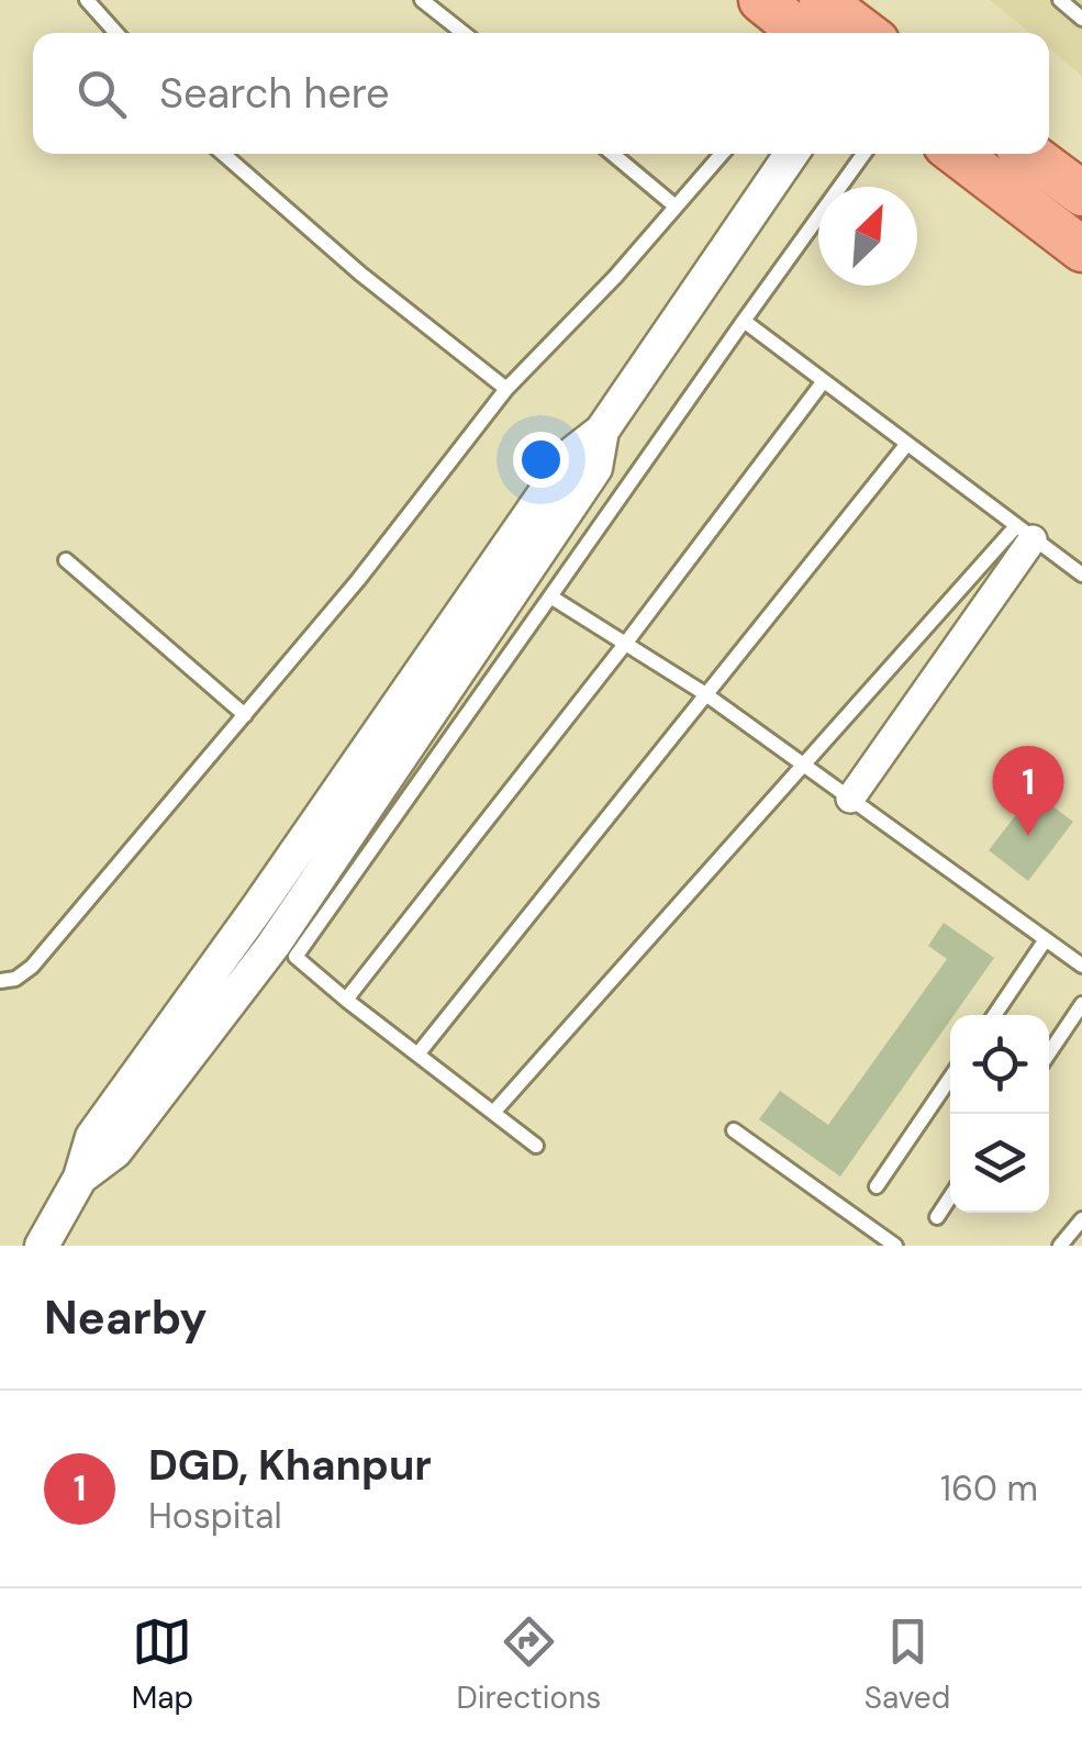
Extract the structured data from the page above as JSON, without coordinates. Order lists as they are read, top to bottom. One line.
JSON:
{"north":"top right","page":{"search":"Search here","pins":"1","heading":"Nearby","list":[{"mark":"1","name":"DGD, Khanpur","note":"Hospital","value":"160 m"}],"nav":["Map","Directions","Saved"]}}
